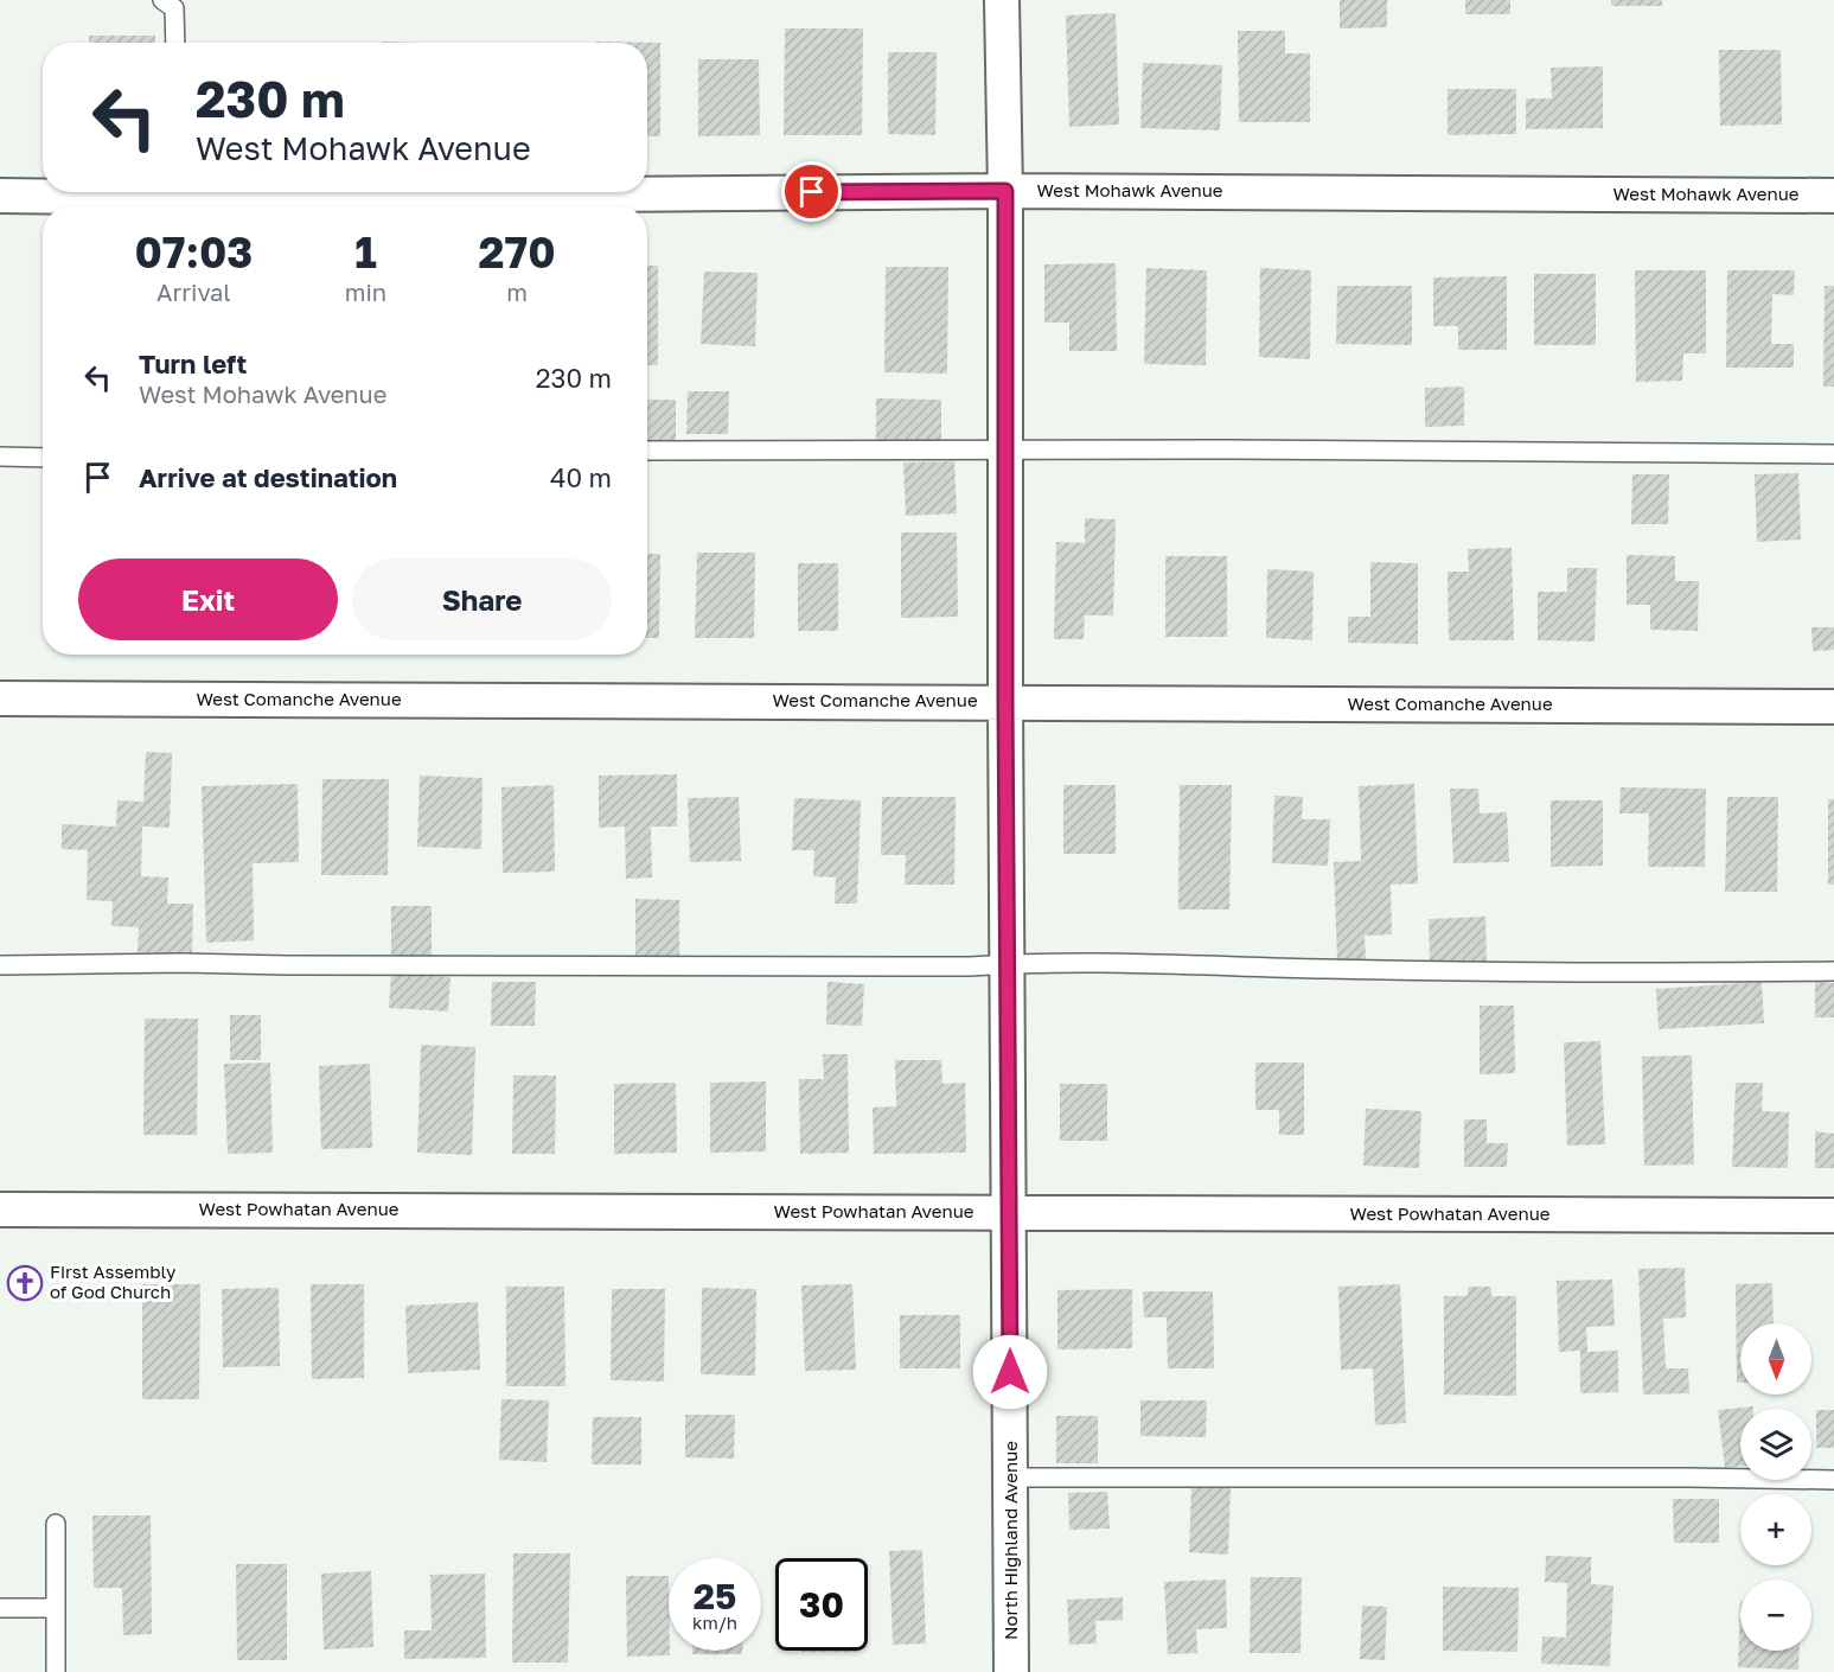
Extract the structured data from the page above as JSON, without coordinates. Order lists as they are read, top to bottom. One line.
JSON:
{"streets":{"street":["West Mohawk Avenue","West Comanche Avenue","West Powhatan Avenue","North Highland Avenue"]},"crossings":[["West Mohawk Avenue","North Highland Avenue"],["West Comanche Avenue","North Highland Avenue"],["West Powhatan Avenue","North Highland Avenue"]],"places":{"church":["First Assembly of God Church"]},"north":"bottom","page":{"turn":["230 m","West Mohawk Avenue"],"eta":["07:03","Arrival","1","min","270","m"],"list":[{"name":"Turn left","note":"West Mohawk Avenue","value":"230 m"},{"name":"Arrive at destination","value":"40 m"}],"buttons":["Exit","Share"],"map_buttons":["+","−"],"speed":"25 km/h","limit":"30"}}
